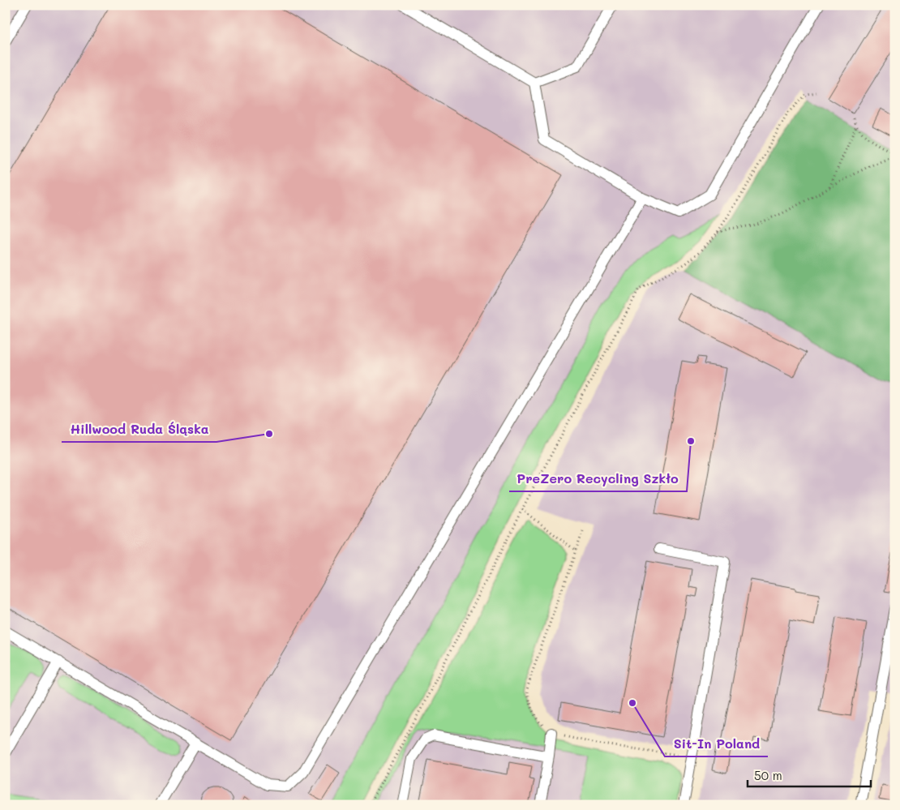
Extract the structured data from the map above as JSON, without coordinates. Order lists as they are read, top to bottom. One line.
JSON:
{"places":["Hillwood Ruda Śląska","PreZero Recycling Szkło","Sit-In Poland"],"scale_bar":"50 m"}
